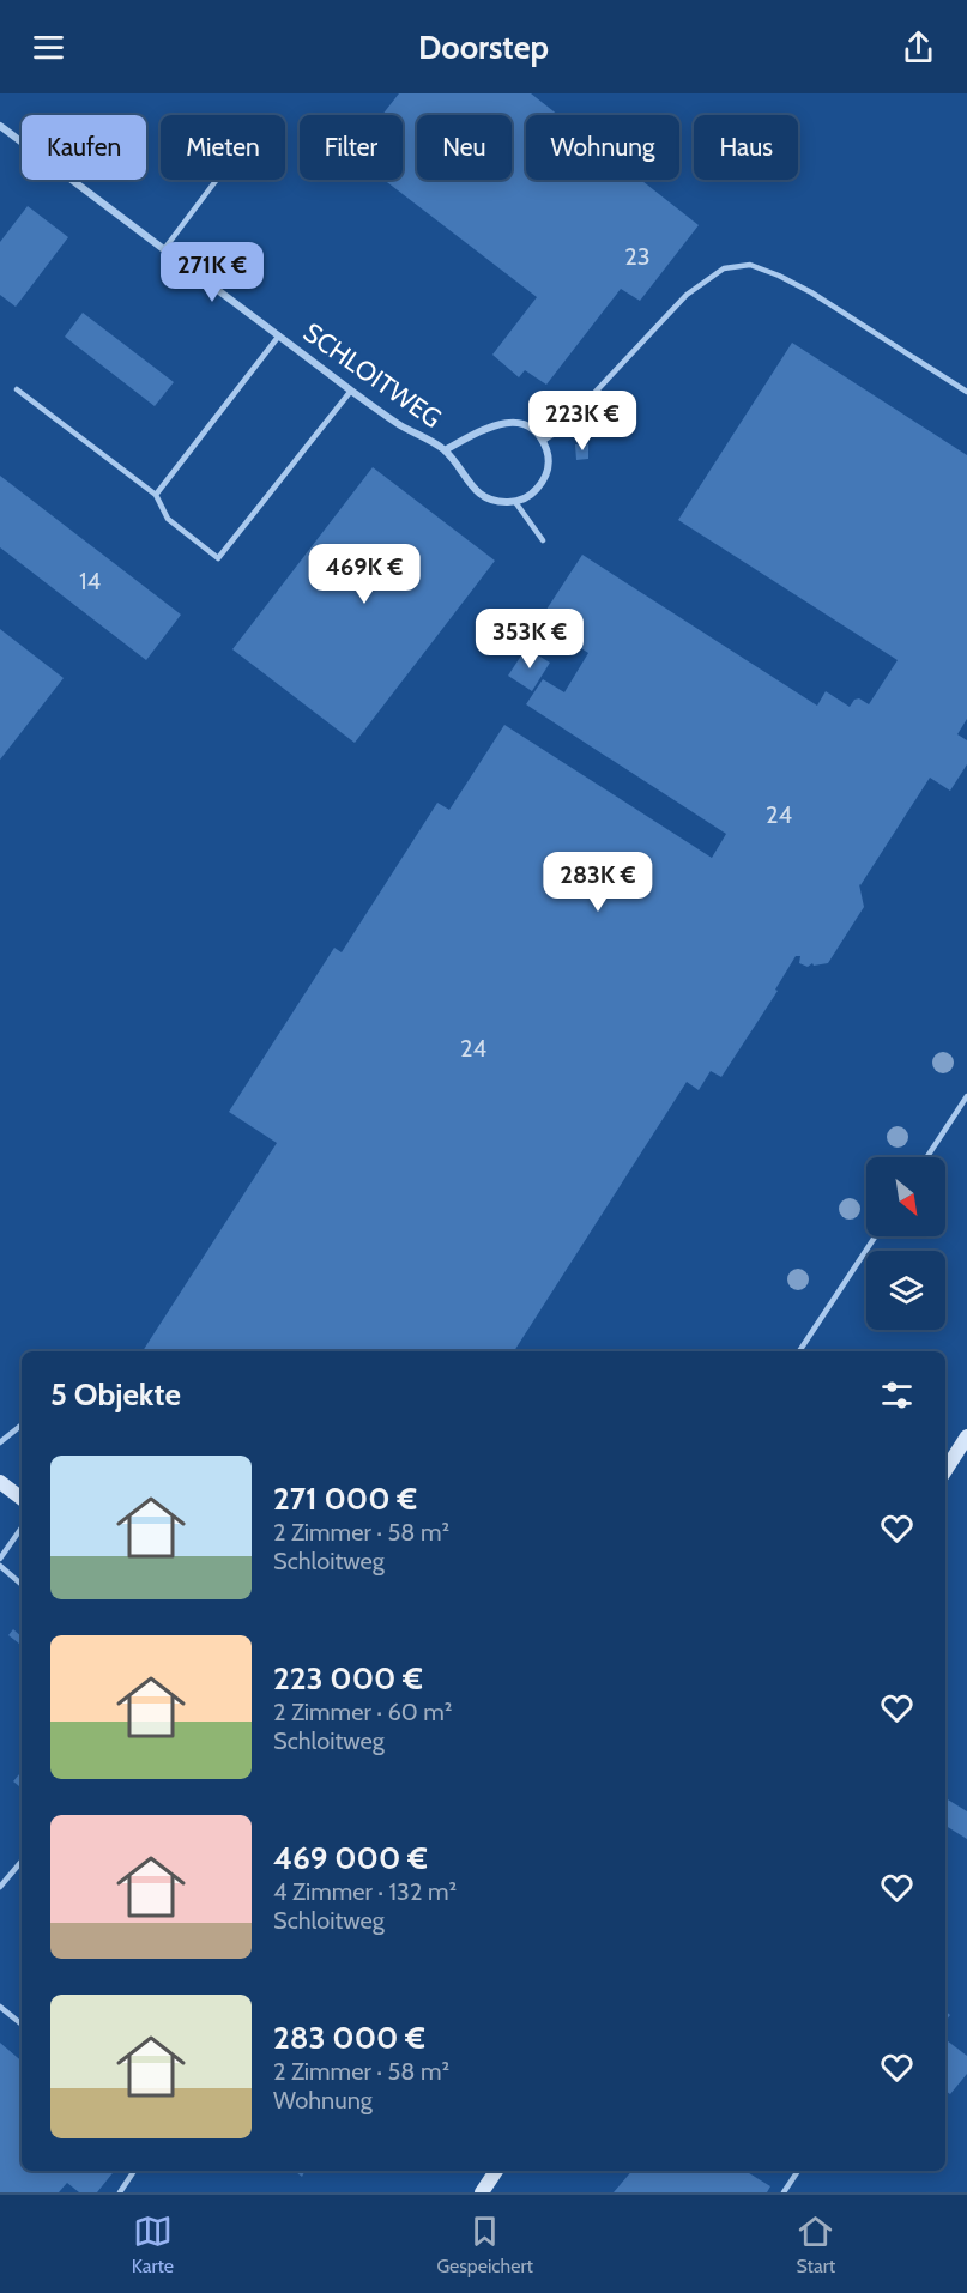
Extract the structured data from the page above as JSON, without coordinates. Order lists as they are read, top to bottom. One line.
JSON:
{"streets":{"street":["SCHLOITWEG"]},"house_numbers":["23","14","24","24"],"north":"bottom right","page":{"header":"Doorstep","chip":["Kaufen","Mieten","Filter","Neu","Wohnung","Haus"],"price":["271K €","223K €","469K €","353K €","283K €"],"heading":"5 Objekte","list":[{"name":"271 000 €","note":"2 Zimmer · 58 m² · Schloitweg"},{"name":"223 000 €","note":"2 Zimmer · 60 m² · Schloitweg"},{"name":"469 000 €","note":"4 Zimmer · 132 m² · Schloitweg"},{"name":"283 000 €","note":"2 Zimmer · 58 m² · Wohnung"}],"tabs":["Karte","Gespeichert","Start"]}}
